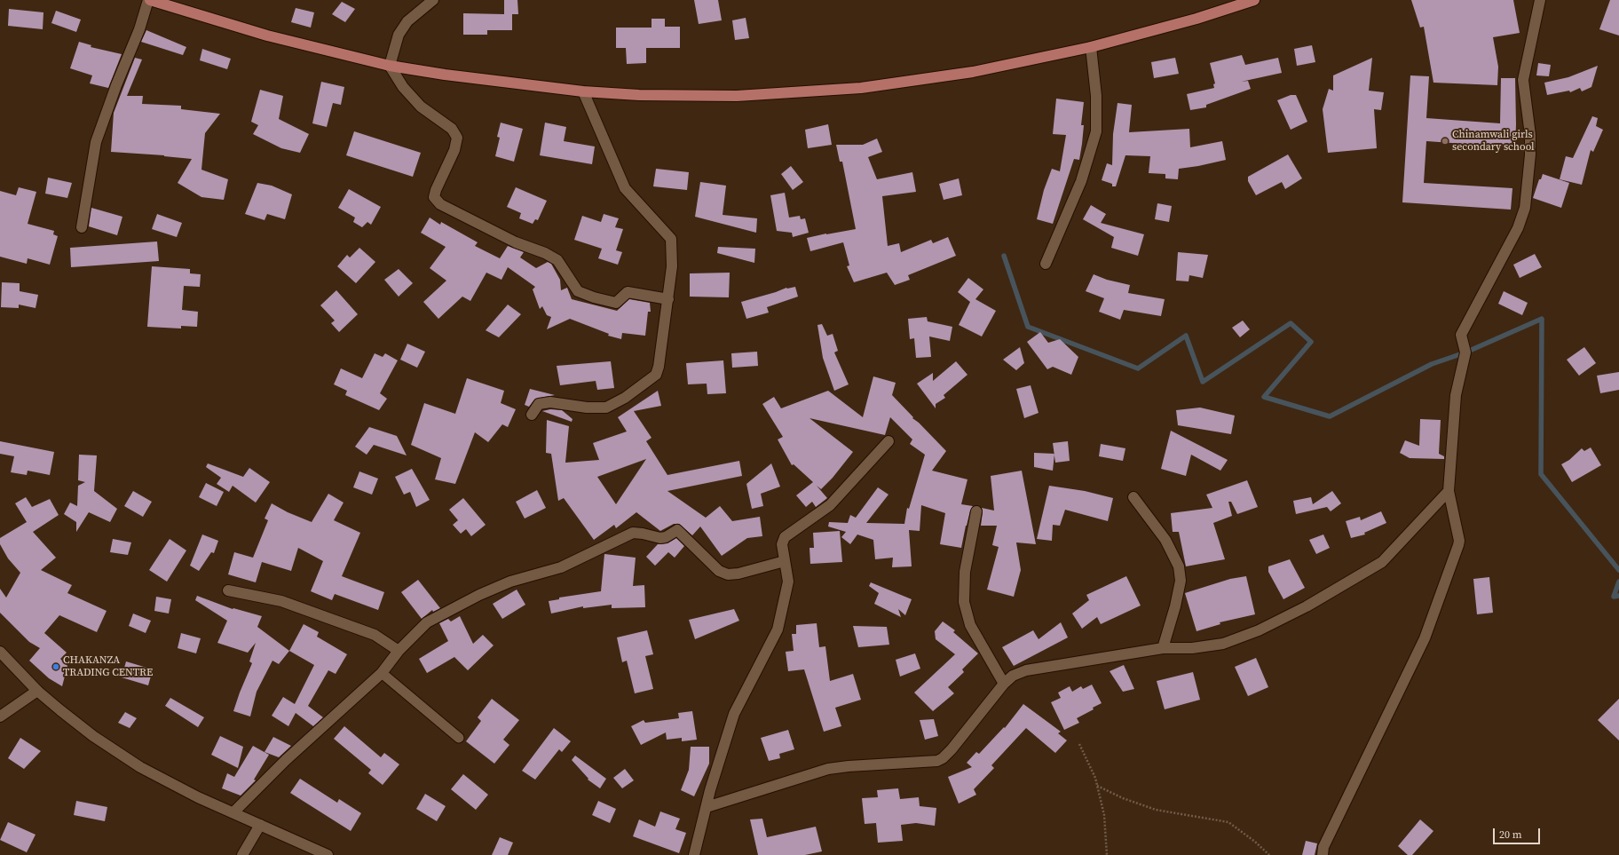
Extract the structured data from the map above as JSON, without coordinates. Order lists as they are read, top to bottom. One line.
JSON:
{"places":["Chinamwali girls secondary school","CHAKANZA TRADING CENTRE"],"scale_bar":"20 m"}
